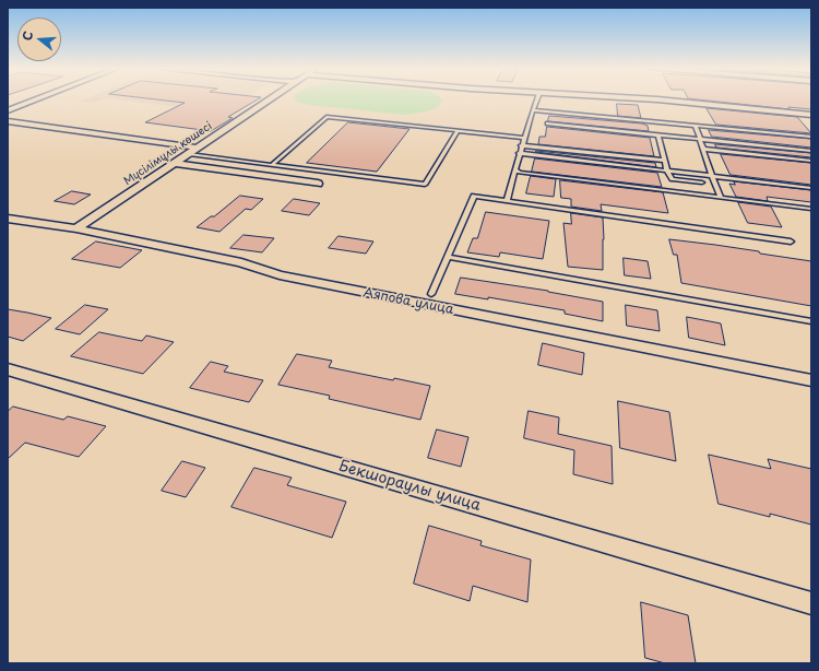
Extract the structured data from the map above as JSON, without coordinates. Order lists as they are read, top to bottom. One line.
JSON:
{"streets":{"street":["Мүсілімұлы көшесі","Аяпова улица","Бекшораулы улица"]},"crossings":[["Мүсілімұлы көшесі","Аяпова улица"]],"north":"left"}
